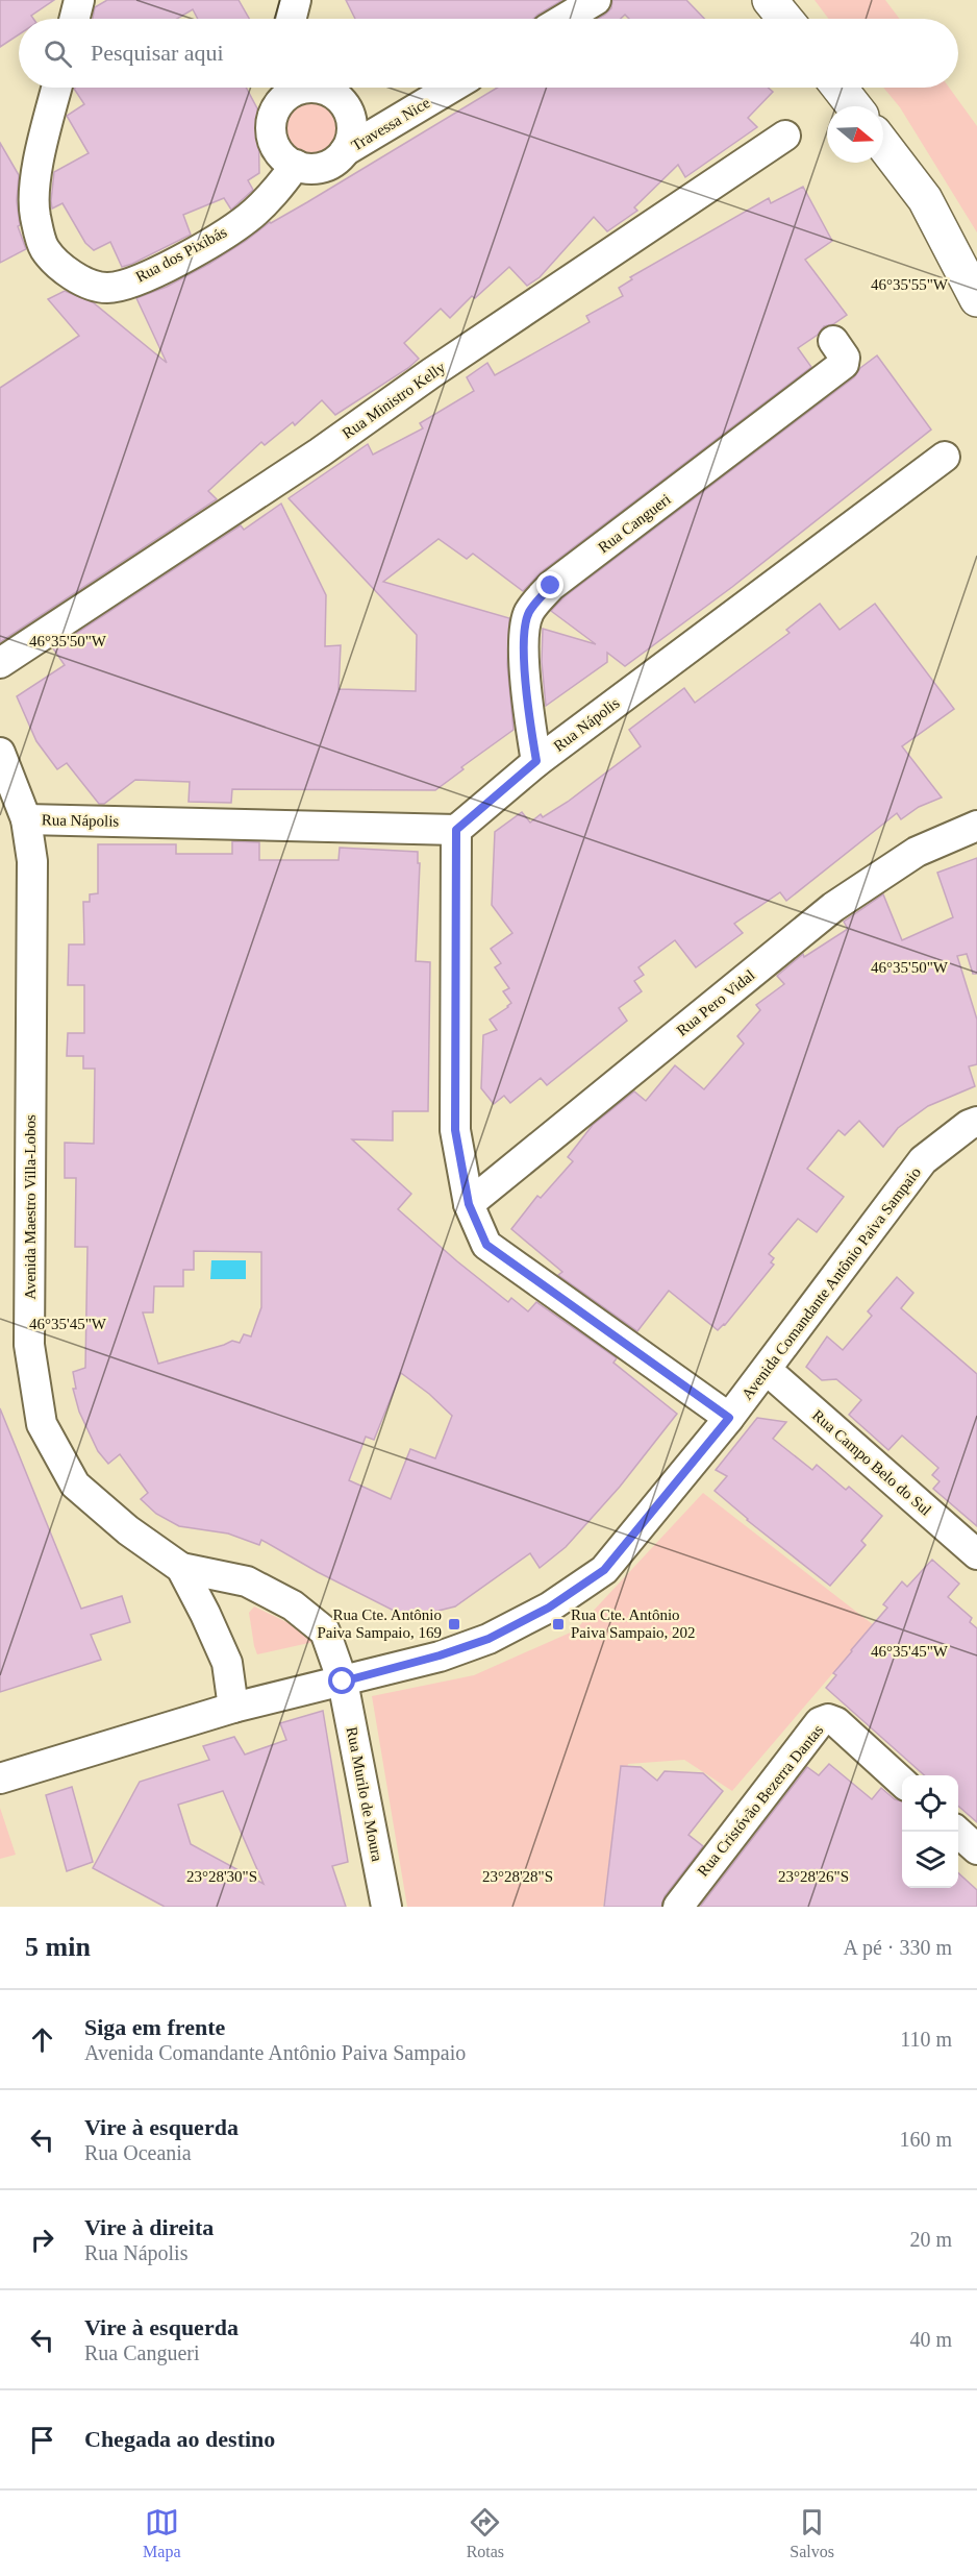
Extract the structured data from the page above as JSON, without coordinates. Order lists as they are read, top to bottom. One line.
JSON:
{"streets":{"street":["Travessa Nice","Rua dos Pixibás","Rua Ministro Kelly","Rua Cangueri","Rua Nápolis","Rua Pero Vidal","Avenida Maestro Villa-Lobos","Avenida Comandante Antônio Paiva Sampaio","Rua Campo Belo do Sul","Rua Murilo de Moura","Rua Cristóvão Bezerra Dantas"]},"crossings":[["Rua Cangueri","Rua Nápolis"],["Rua Nápolis","Avenida Maestro Villa-Lobos"],["Avenida Maestro Villa-Lobos","Avenida Comandante Antônio Paiva Sampaio"],["Avenida Maestro Villa-Lobos","Rua Murilo de Moura"],["Avenida Comandante Antônio Paiva Sampaio","Rua Campo Belo do Sul"],["Avenida Comandante Antônio Paiva Sampaio","Rua Murilo de Moura"]],"places":{"transit":["Rua Cte. Antônio Paiva Sampaio, 169","Rua Cte. Antônio Paiva Sampaio, 202"]},"north":"right","page":{"search":"Pesquisar aqui","heading":["5 min","A pé · 330 m"],"list":[["Siga em frente","Avenida Comandante Antônio Paiva Sampaio","110 m"],["Vire à esquerda","Rua Oceania","160 m"],["Vire à direita","Rua Nápolis","20 m"],["Vire à esquerda","Rua Cangueri","40 m"],"Chegada ao destino"],"nav":["Mapa","Rotas","Salvos"]},"coordinates":["46°35'55\"W","46°35'50\"W","46°35'45\"W","23°28'30\"S","23°28'28\"S","23°28'26\"S"]}
